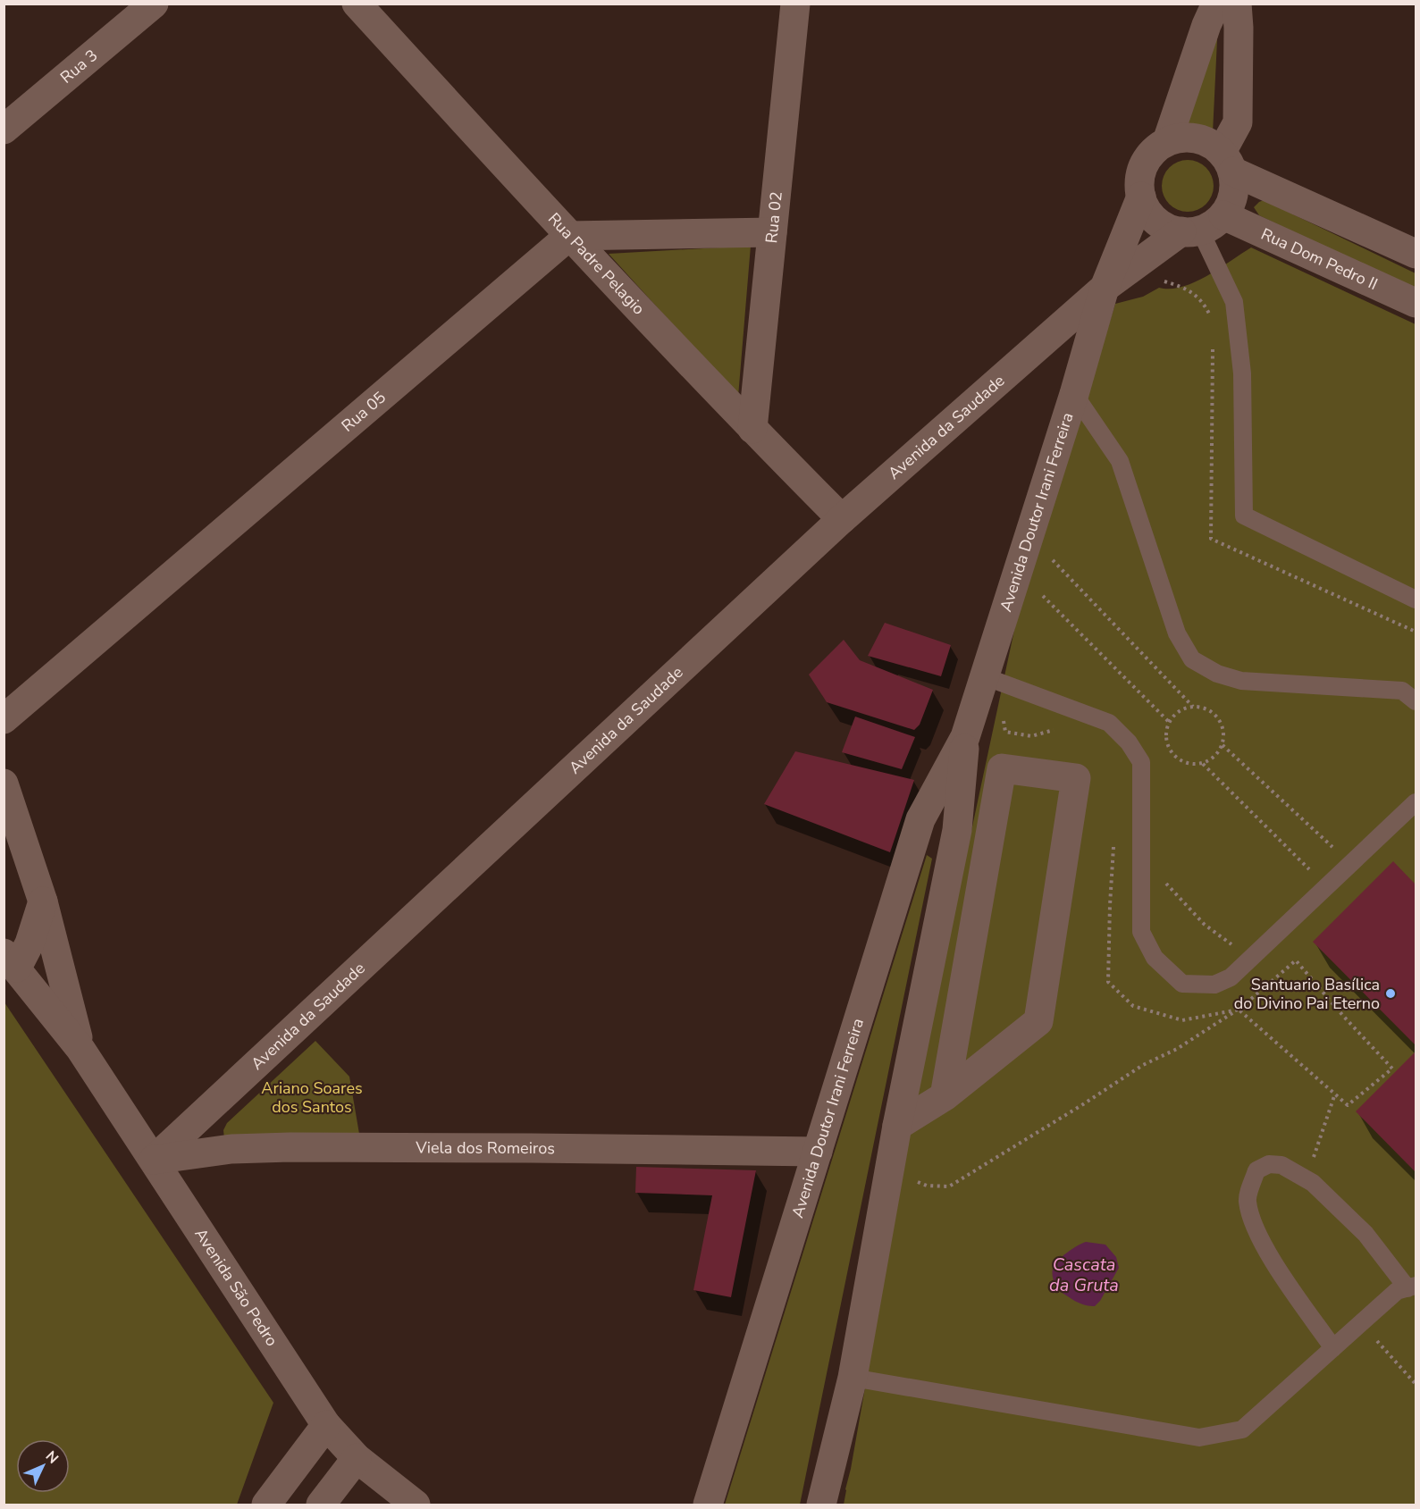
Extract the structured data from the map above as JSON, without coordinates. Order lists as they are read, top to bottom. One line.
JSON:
{"streets":{"street":["Rua 3","Rua 02","Rua Dom Pedro II","Rua Padre Pelagio","Rua 05","Avenida da Saudade","Avenida Doutor Irani Ferreira","Viela dos Romeiros","Avenida São Pedro"]},"crossings":[["Rua 02","Rua Padre Pelagio"],["Rua Dom Pedro II","Avenida Doutor Irani Ferreira"],["Rua Padre Pelagio","Rua 05"],["Rua Padre Pelagio","Avenida da Saudade"],["Avenida da Saudade","Avenida Doutor Irani Ferreira"],["Avenida da Saudade","Viela dos Romeiros"],["Avenida da Saudade","Avenida São Pedro"],["Avenida Doutor Irani Ferreira","Viela dos Romeiros"],["Viela dos Romeiros","Avenida São Pedro"]],"water":["Cascata da Gruta"],"parks":["Ariano Soares dos Santos"],"places":["Santuario Basílica do Divino Pai Eterno"],"north":"top right"}
